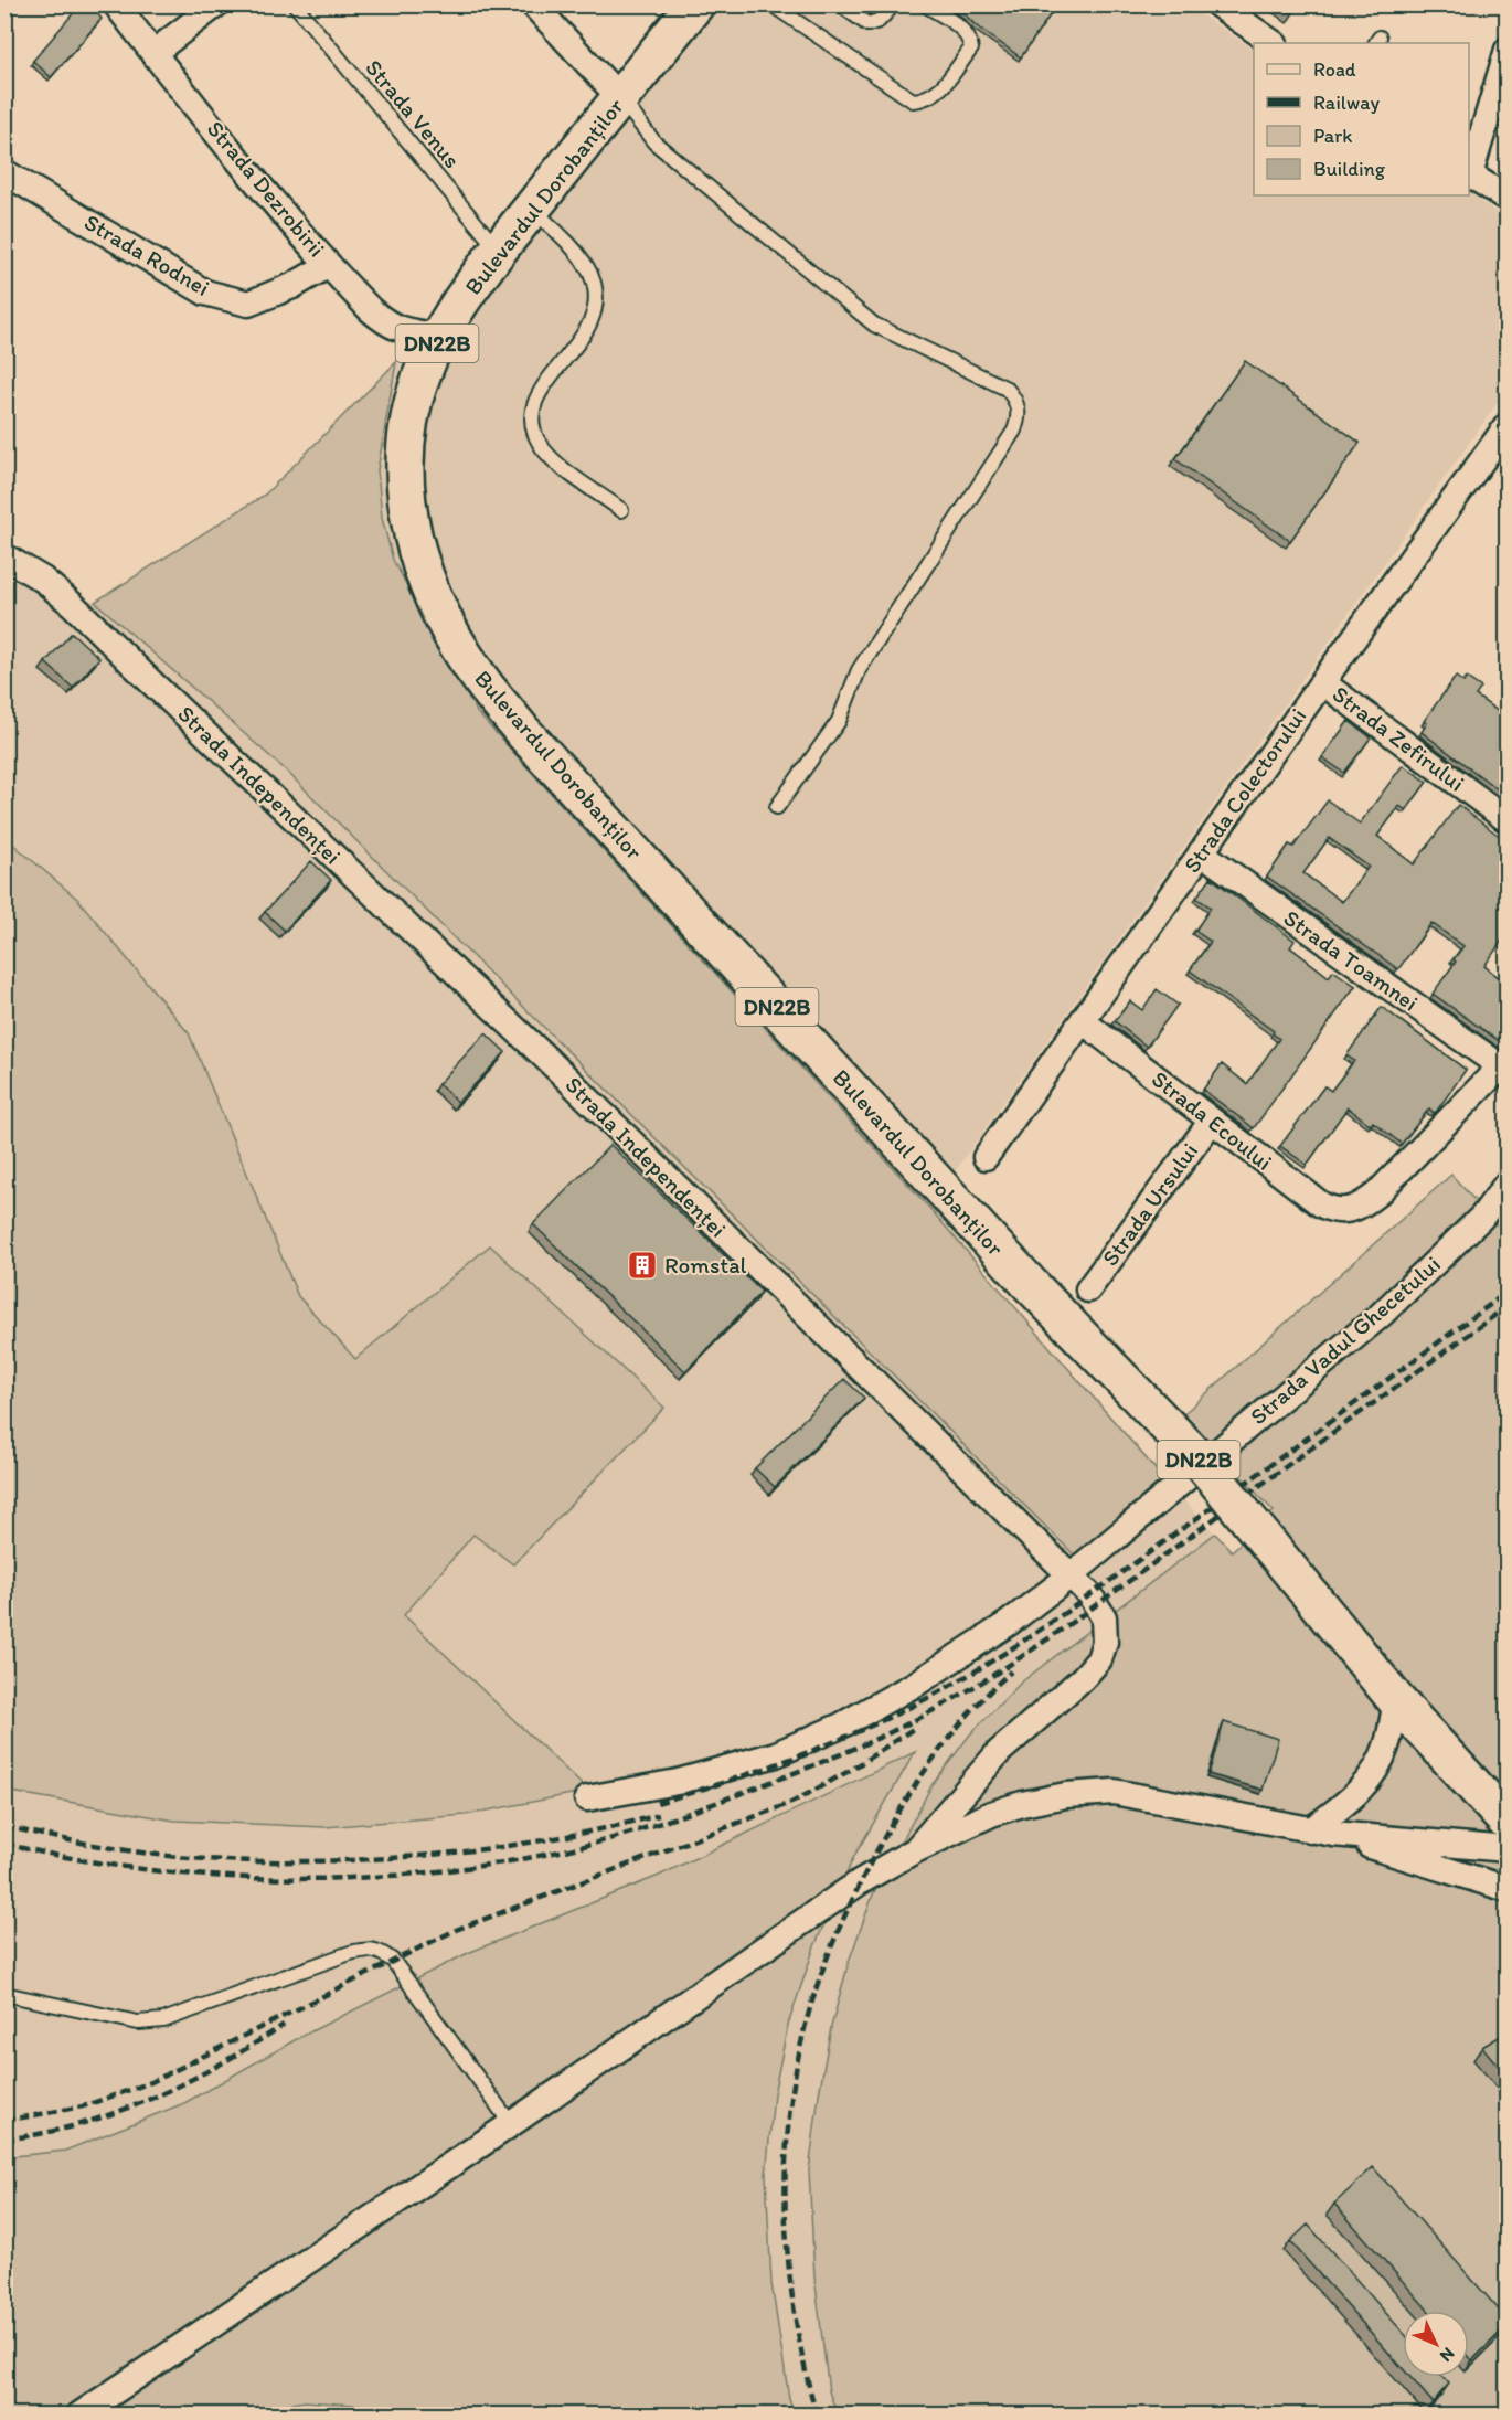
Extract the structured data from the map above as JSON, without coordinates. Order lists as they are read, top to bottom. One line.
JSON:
{"streets":{"main road":["Bulevardul Dorobanților","DN22B"],"street":["Strada Dezrobirii","Strada Rodnei","Strada Zefirului","Strada Independenței","Strada Colectorului","Strada Toamnei","Strada Ecoului","Strada Ursului","Strada Vadul Ghecetului"],"lane":["Strada Venus"]},"crossings":[["Strada Venus","Bulevardul Dorobanților"],["Strada Dezrobirii","Bulevardul Dorobanților"],["Strada Dezrobirii","Strada Rodnei"],["Bulevardul Dorobanților","DN22B"],["Strada Zefirului","Strada Colectorului"],["Strada Independenței","Strada Vadul Ghecetului"],["Strada Colectorului","Strada Toamnei"],["Strada Colectorului","Strada Ecoului"],["Strada Toamnei","Strada Ecoului"],["Strada Ecoului","Strada Ursului"]],"places":{"building":["Romstal"]},"legend":["Road","Railway","Park","Building"],"north":"bottom right"}
